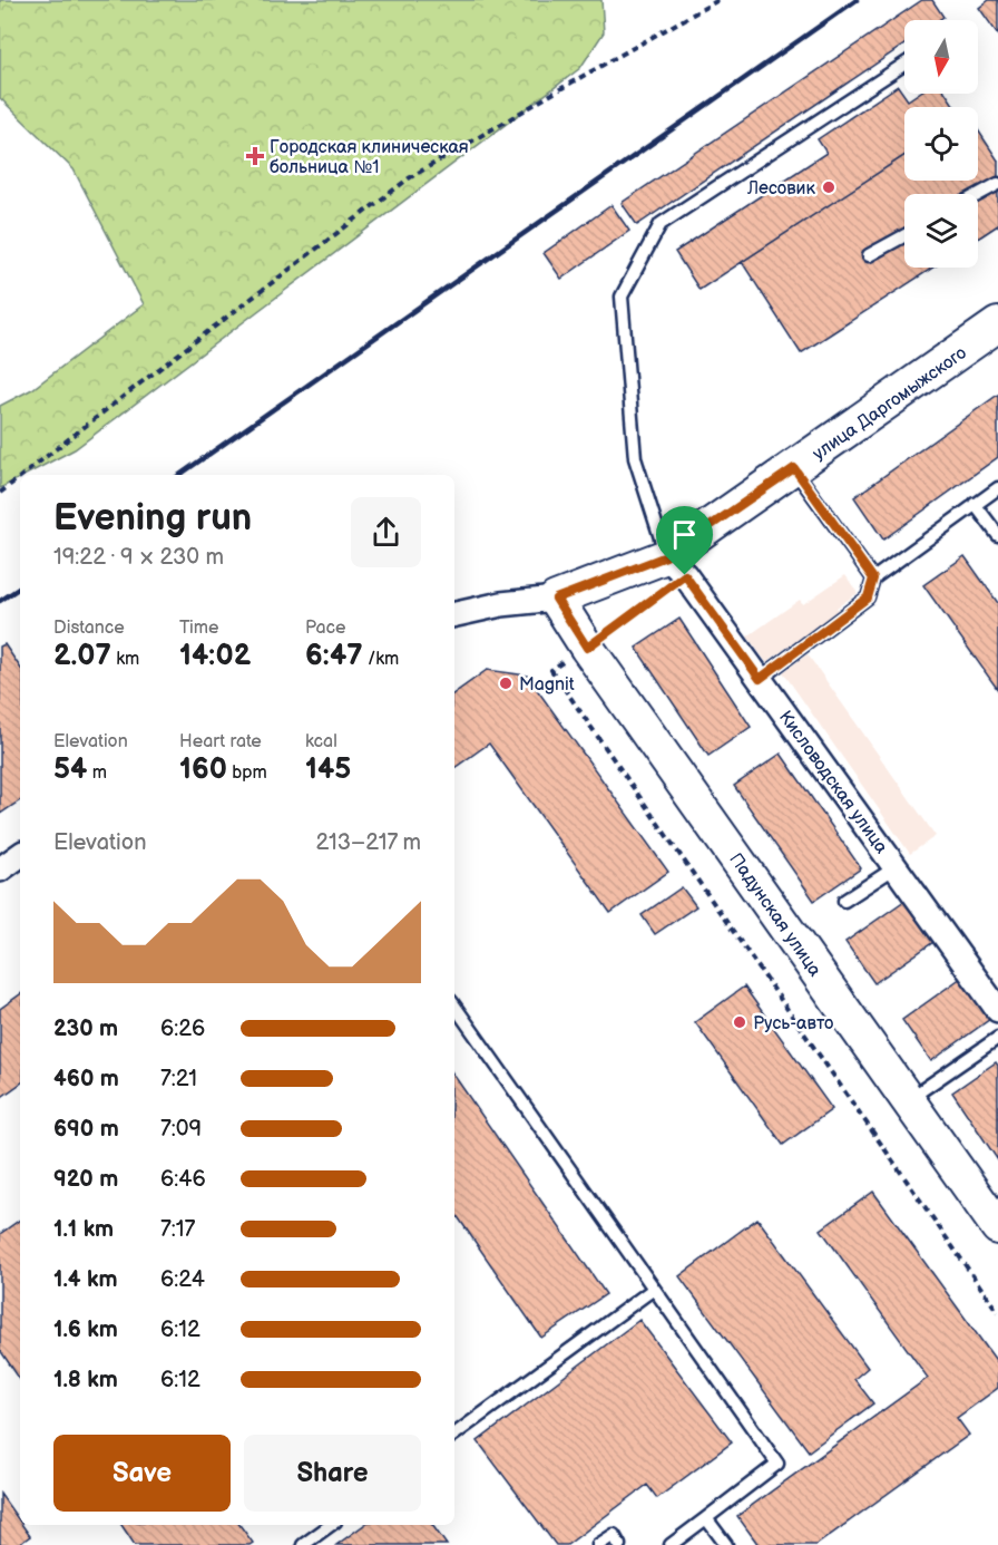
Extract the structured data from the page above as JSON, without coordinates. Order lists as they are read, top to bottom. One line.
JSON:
{"streets":{"street":["улица Даргомыжского","Кисловодская улица","Падунская улица"]},"crossings":[["улица Даргомыжского","Кисловодская улица"],["улица Даргомыжского","Падунская улица"]],"places":{"health":["Городская клиническая больница №1"],"other":["Лесовик","Magnit","Русь-авто"]},"north":"bottom","page":{"heading":["Evening run","19:22 · 9 × 230 m"],"stats":[["Distance","2.07 km"],["Time","14:02"],["Pace","6:47 /km"],["Elevation","54 m"],["Heart rate","160 bpm"],["kcal","145"]],"chart":["Elevation","213–217 m"],"list":[{"name":"230 m","note":"6:26"},{"name":"460 m","note":"7:21"},{"name":"690 m","note":"7:09"},{"name":"920 m","note":"6:46"},{"name":"1.1 km","note":"7:17"},{"name":"1.4 km","note":"6:24"},{"name":"1.6 km","note":"6:12"},{"name":"1.8 km","note":"6:12"}],"buttons":["Save","Share"]}}
